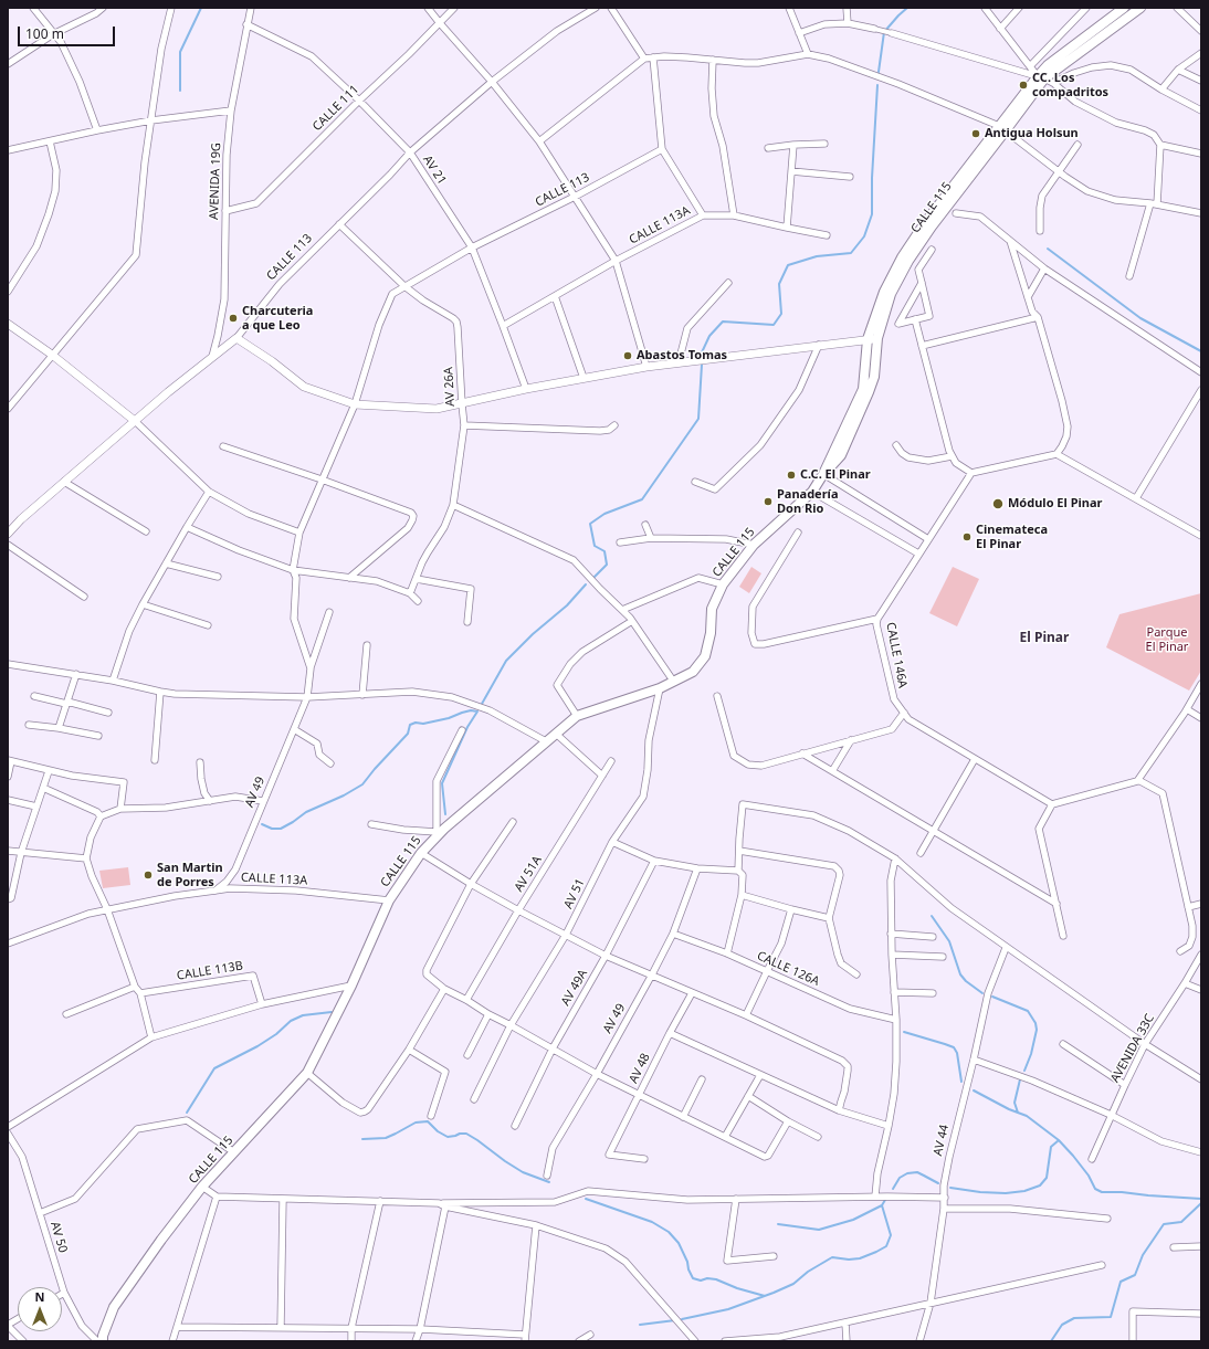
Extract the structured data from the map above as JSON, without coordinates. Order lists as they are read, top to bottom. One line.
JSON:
{"streets":{"main road":["CALLE 115"],"street":["CALLE 111","AV 21","AVENIDA 19G","CALLE 113","CALLE 113A","AV 26A","CALLE 146A","AV 49","AV 51A","AV 51","CALLE 126A","CALLE 113B","AV 49A","AVENIDA 33C","AV 48","AV 44","AV 50"]},"crossings":[["CALLE 111","AV 21"],["CALLE 111","AVENIDA 19G"],["AV 21","AVENIDA 19G"],["AV 21","CALLE 113"],["AV 21","CALLE 113A"],["AVENIDA 19G","CALLE 113"],["CALLE 113","AV 26A"],["CALLE 115","CALLE 113A"],["CALLE 115","AV 51"],["CALLE 113A","AV 49"],["AV 49","CALLE 126A"]],"districts":["El Pinar"],"parks":["Parque El Pinar"],"places":["CC. Los compadritos","Antigua Holsun","Charcuteria a que Leo","Abastos Tomas","C.C. El Pinar","Panadería Don Rio","Módulo El Pinar","Cinemateca El Pinar","San Martin de Porres"],"scale_bar":"100 m","north":"top"}
